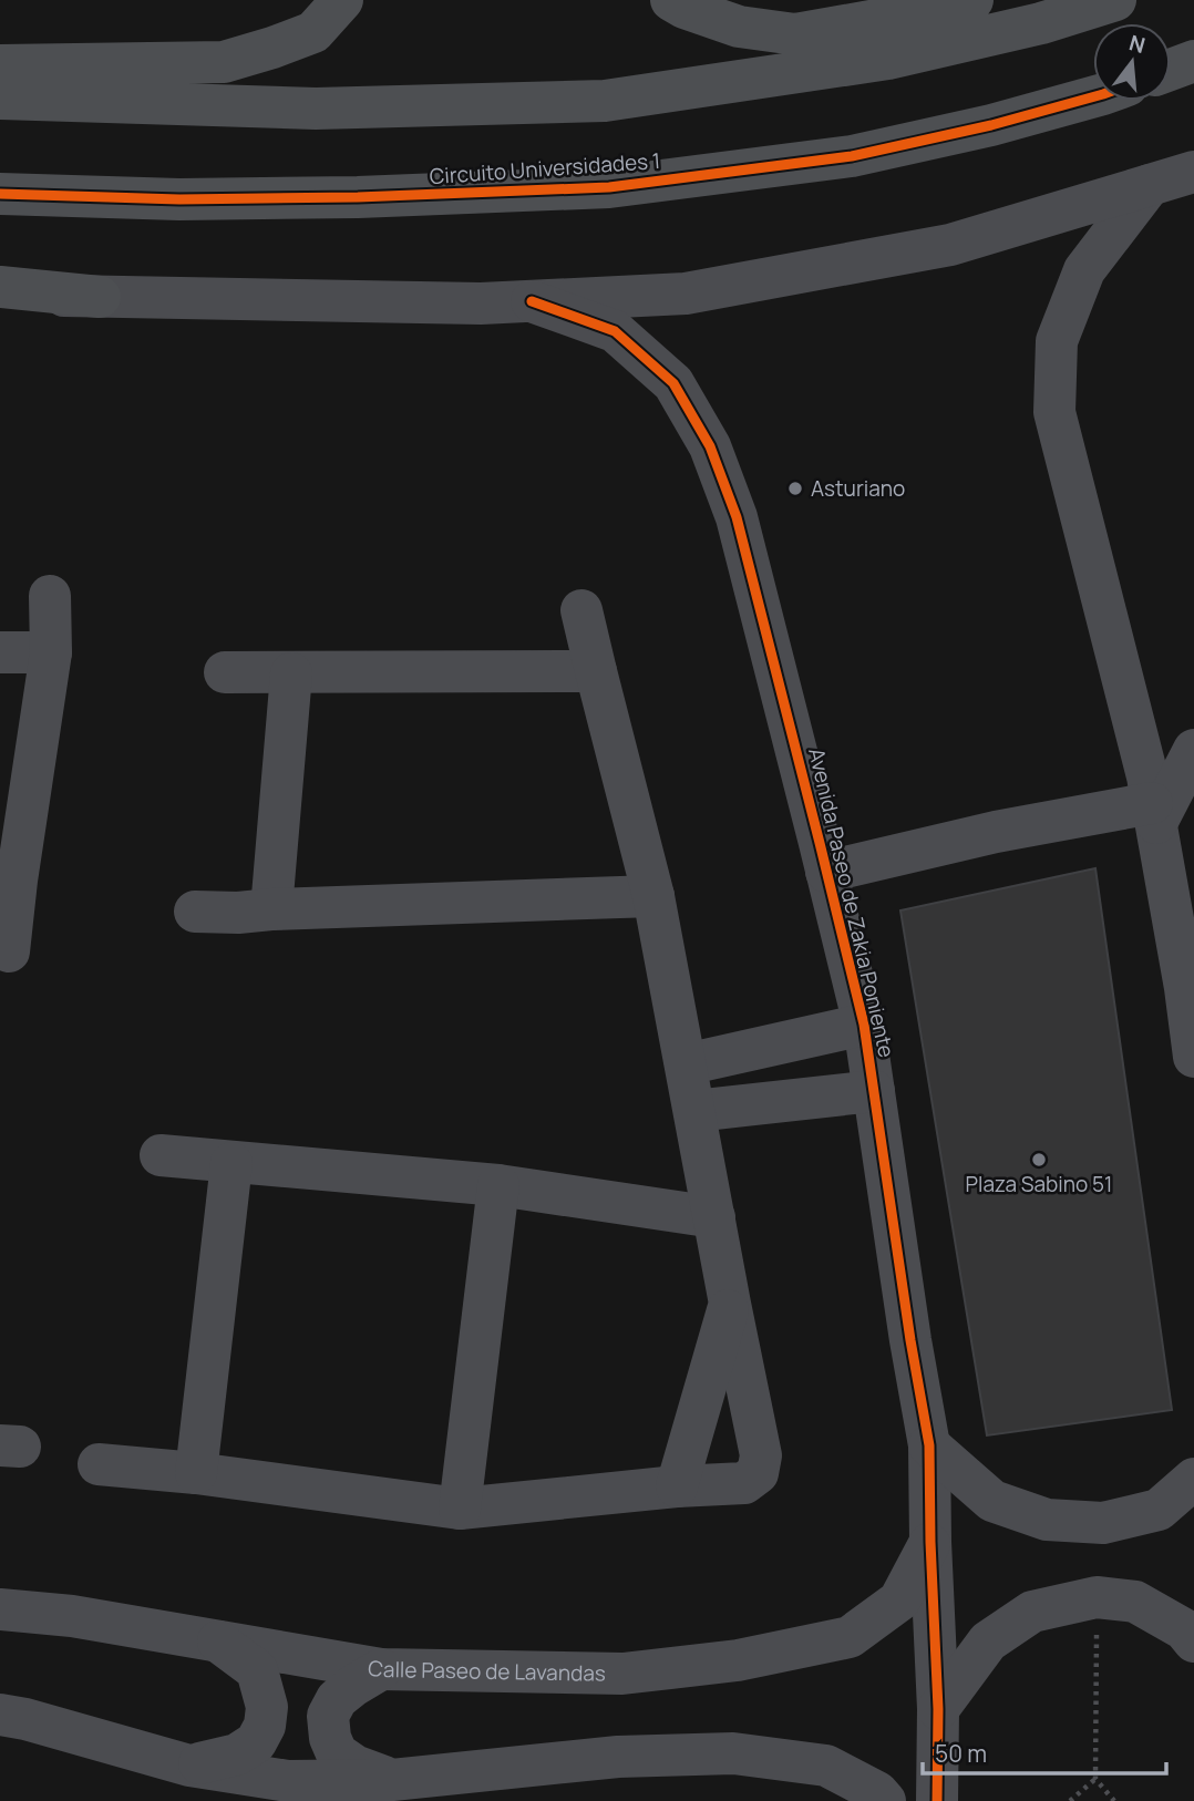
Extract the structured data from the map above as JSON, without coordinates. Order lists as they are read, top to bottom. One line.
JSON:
{"streets":{"main road":["Circuito Universidades 1"],"street":["Avenida Paseo de Zakia Poniente","Calle Paseo de Lavandas"]},"crossings":[["Avenida Paseo de Zakia Poniente","Calle Paseo de Lavandas"]],"places":["Asturiano","Plaza Sabino 51"],"scale_bar":"50 m","north":"top"}
